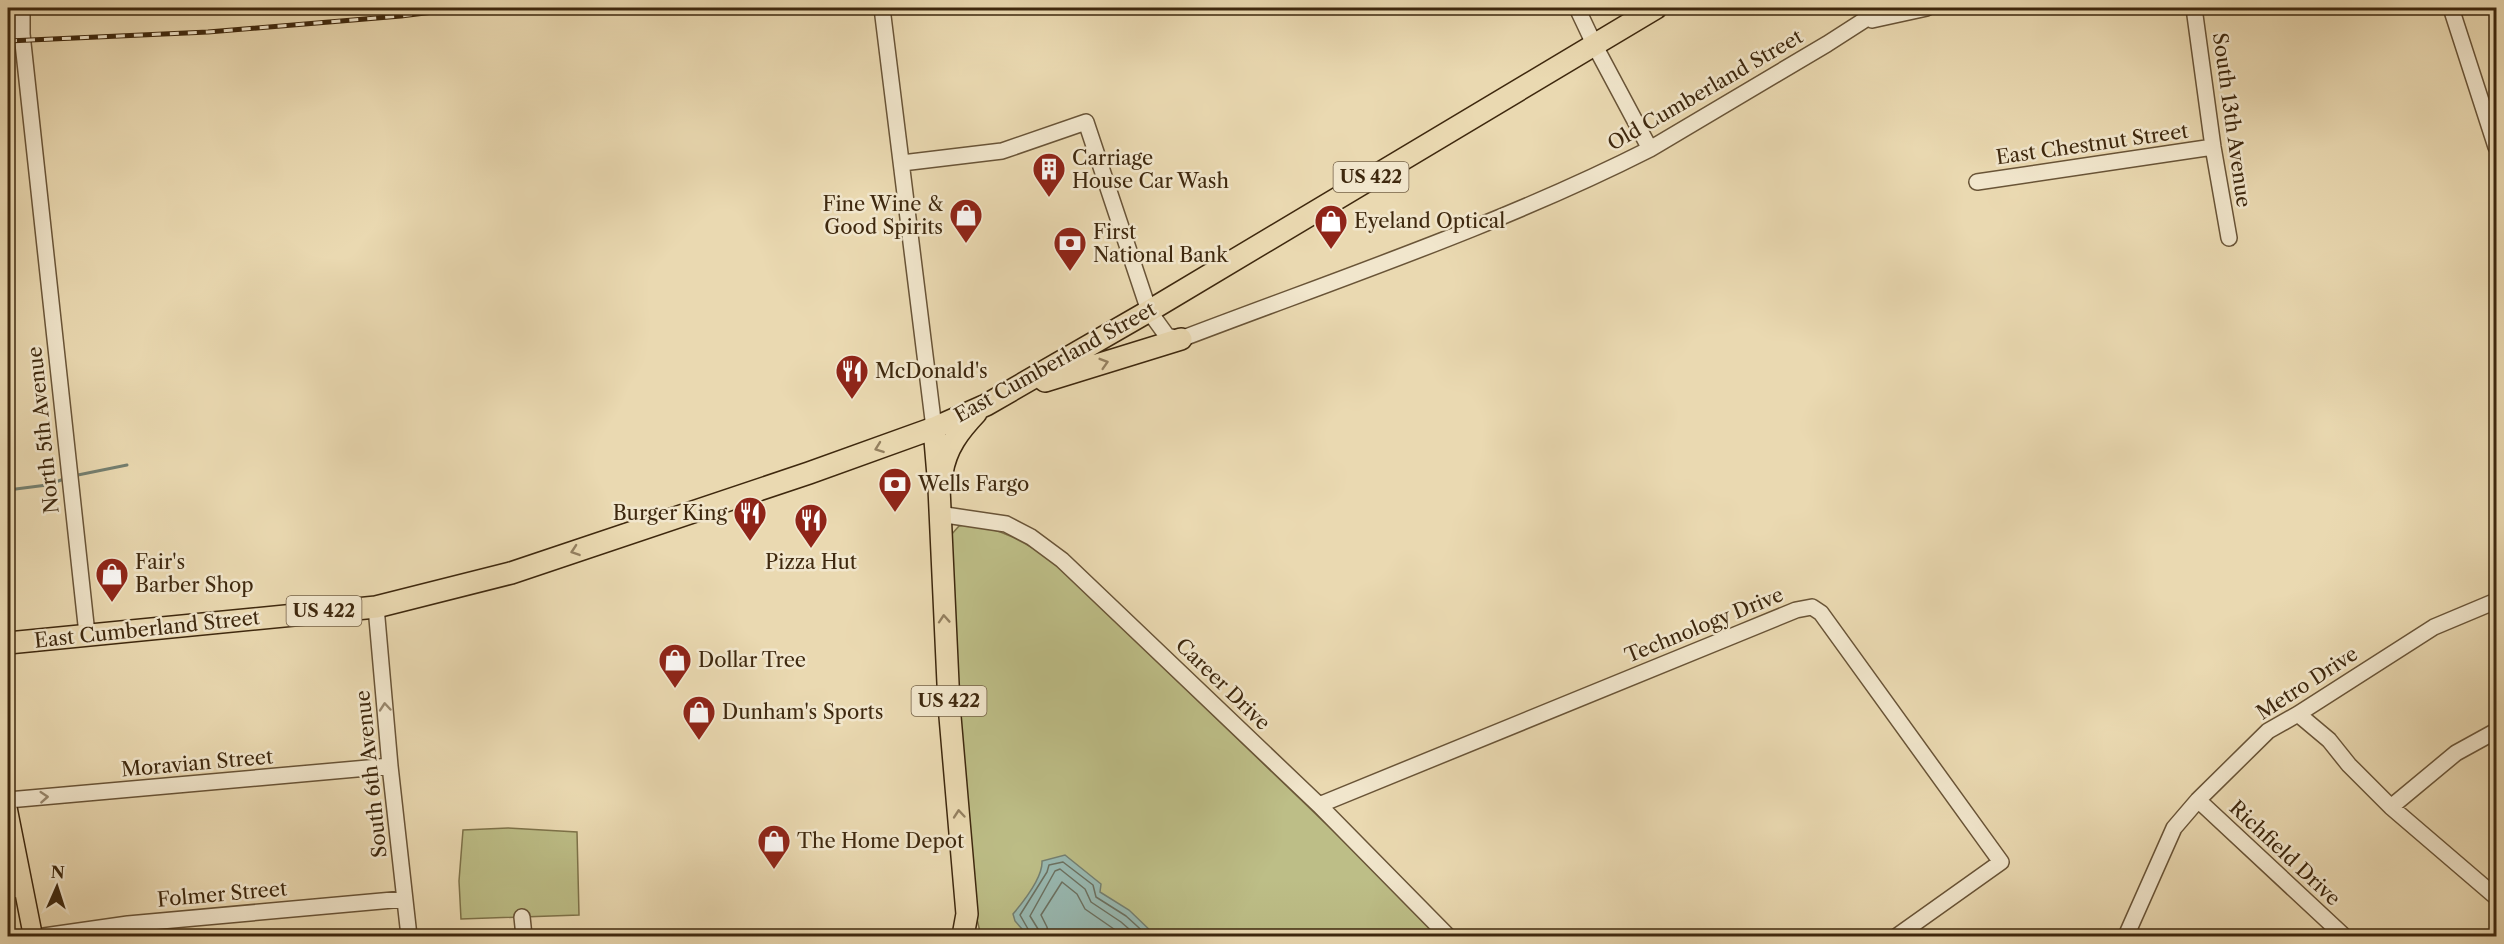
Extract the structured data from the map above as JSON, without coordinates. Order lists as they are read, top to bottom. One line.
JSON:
{"streets":{"highway":["US 422","East Cumberland Street"],"street":["Old Cumberland Street","South 13th Avenue","East Chestnut Street","North 5th Avenue","Technology Drive","Metro Drive","Career Drive","Moravian Street","South 6th Avenue","Richfield Drive","Folmer Street"]},"crossings":[["South 13th Avenue","East Chestnut Street"],["US 422","East Cumberland Street"],["US 422","Career Drive"],["East Cumberland Street","North 5th Avenue"],["East Cumberland Street","South 6th Avenue"],["Technology Drive","Career Drive"],["Metro Drive","Richfield Drive"],["Moravian Street","South 6th Avenue"],["South 6th Avenue","Folmer Street"]],"one_way":["Moravian Street","South 6th Avenue"],"places":{"building":["Carriage House Car Wash"],"shop":["Fine Wine & Good Spirits","Eyeland Optical","Fair's Barber Shop","Dollar Tree","Dunham's Sports","The Home Depot"],"bank":["First National Bank","Wells Fargo"],"restaurant":["McDonald's","Burger King","Pizza Hut"]},"north":"top"}
